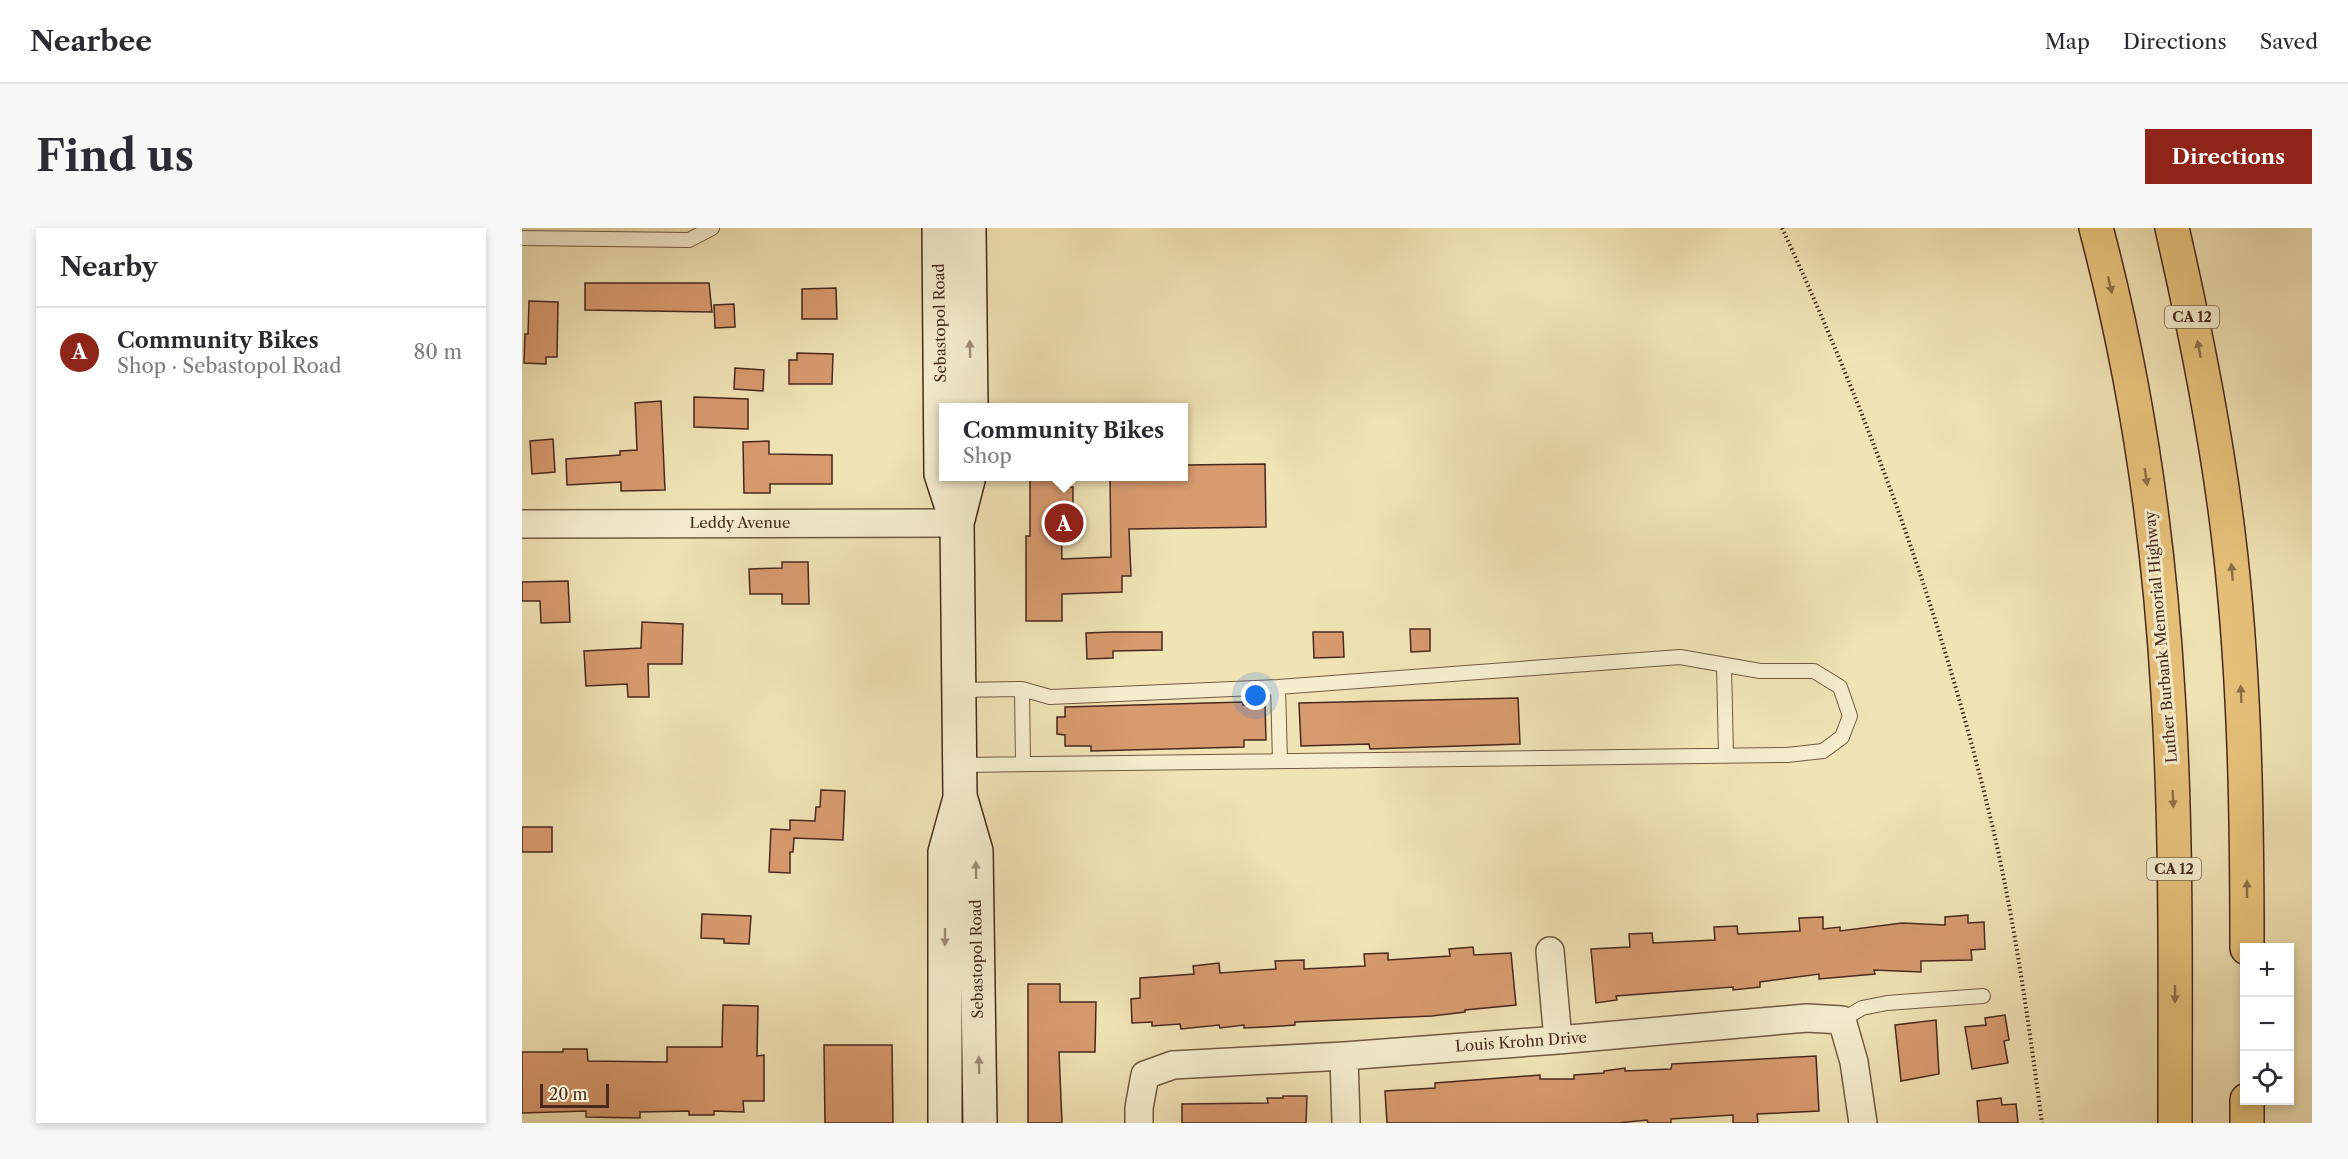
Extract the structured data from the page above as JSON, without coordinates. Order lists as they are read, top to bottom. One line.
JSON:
{"streets":{"highway":["CA 12","Luther Burbank Memorial Highway"],"main road":["Sebastopol Road"],"street":["Leddy Avenue","Louis Krohn Drive"]},"crossings":[["Sebastopol Road","Leddy Avenue"]],"scale_bar":"20 m","page":{"header":"Nearbee","nav":["Map","Directions","Saved"],"buttons":"Directions","title":"Find us","heading":"Nearby","list":[{"mark":"A","name":"Community Bikes","note":"Shop · Sebastopol Road","value":"80 m"}],"popup":["Community Bikes","Shop"],"pins":"A","map_buttons":["+","−"],"scale":"20 m"}}
